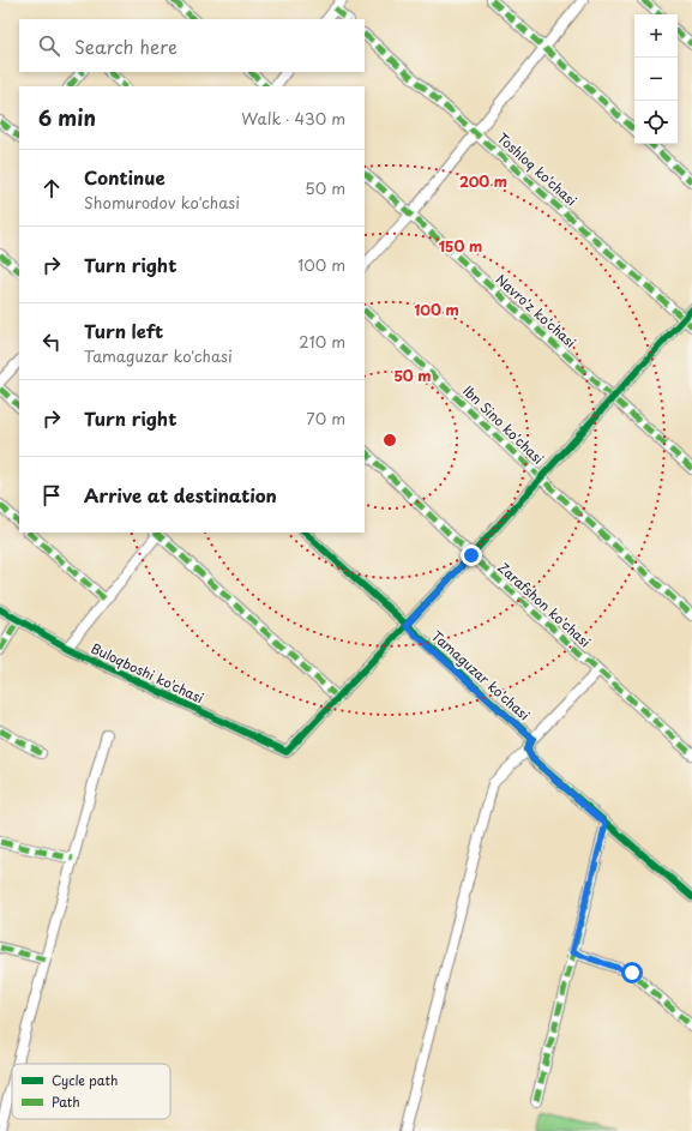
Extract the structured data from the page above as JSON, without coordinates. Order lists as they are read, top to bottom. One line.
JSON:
{"streets":{"street":["Toshloq ko'chasi","Navro'z ko'chasi","Ibn Sino ko'chasi","Zarafshon ko'chasi","Buloqboshi ko'chasi","Tamaguzar ko'chasi"]},"legend":["Cycle path","Path"],"page":{"map_buttons":["+","−"],"search":"Search here","heading":["6 min","Walk · 430 m"],"list":[["Continue","Shomurodov ko'chasi","50 m"],["Turn right","100 m"],["Turn left","Tamaguzar ko'chasi","210 m"],["Turn right","70 m"],"Arrive at destination"]},"rings":["200 m","150 m","100 m","50 m"]}
